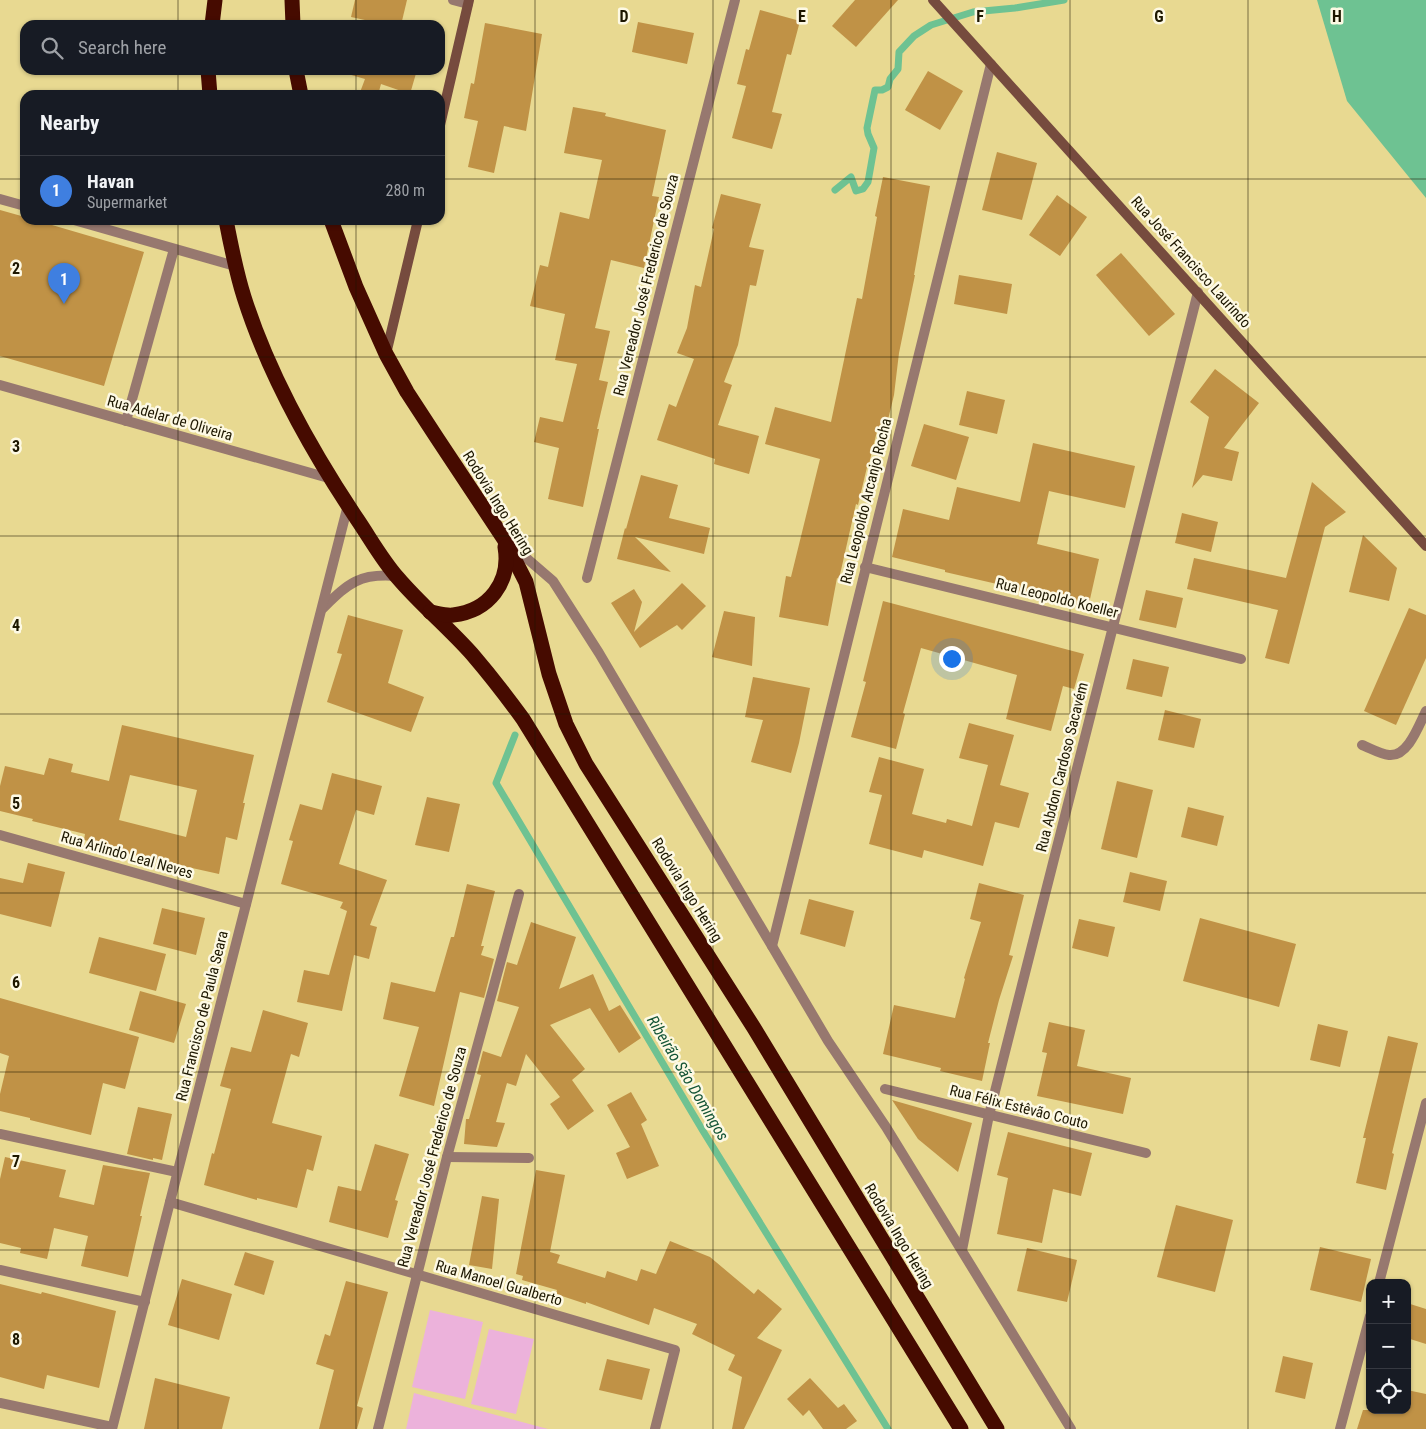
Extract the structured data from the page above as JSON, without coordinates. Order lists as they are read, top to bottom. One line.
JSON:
{"streets":{"highway":["Rodovia Ingo Hering"],"main road":["Rua José Francisco Laurindo"],"street":["Rua Vereador José Frederico de Souza","Rua Adelar de Oliveira","Rua Leopoldo Arcanjo Rocha","Rua Leopoldo Koeller","Rua Abdon Cardoso Sacavém","Rua Arlindo Leal Neves","Rua Francisco de Paula Seara","Rua Félix Estêvão Couto","Rua Manoel Gualberto"]},"crossings":[["Rua José Francisco Laurindo","Rua Leopoldo Arcanjo Rocha"],["Rua José Francisco Laurindo","Rua Abdon Cardoso Sacavém"],["Rua Vereador José Frederico de Souza","Rua Manoel Gualberto"],["Rua Leopoldo Arcanjo Rocha","Rua Leopoldo Koeller"],["Rua Leopoldo Koeller","Rua Abdon Cardoso Sacavém"],["Rua Abdon Cardoso Sacavém","Rua Félix Estêvão Couto"],["Rua Arlindo Leal Neves","Rua Francisco de Paula Seara"],["Rua Francisco de Paula Seara","Rua Manoel Gualberto"]],"water":["Ribeirão São Domingos"],"page":{"search":"Search here","heading":"Nearby","list":[{"mark":"1","name":"Havan","note":"Supermarket","value":"280 m"}],"pins":"1","map_buttons":["+","−"]},"grid":{"columns":["D","E","F","G","H"],"rows":["2","3","4","5","6","7","8"]}}
